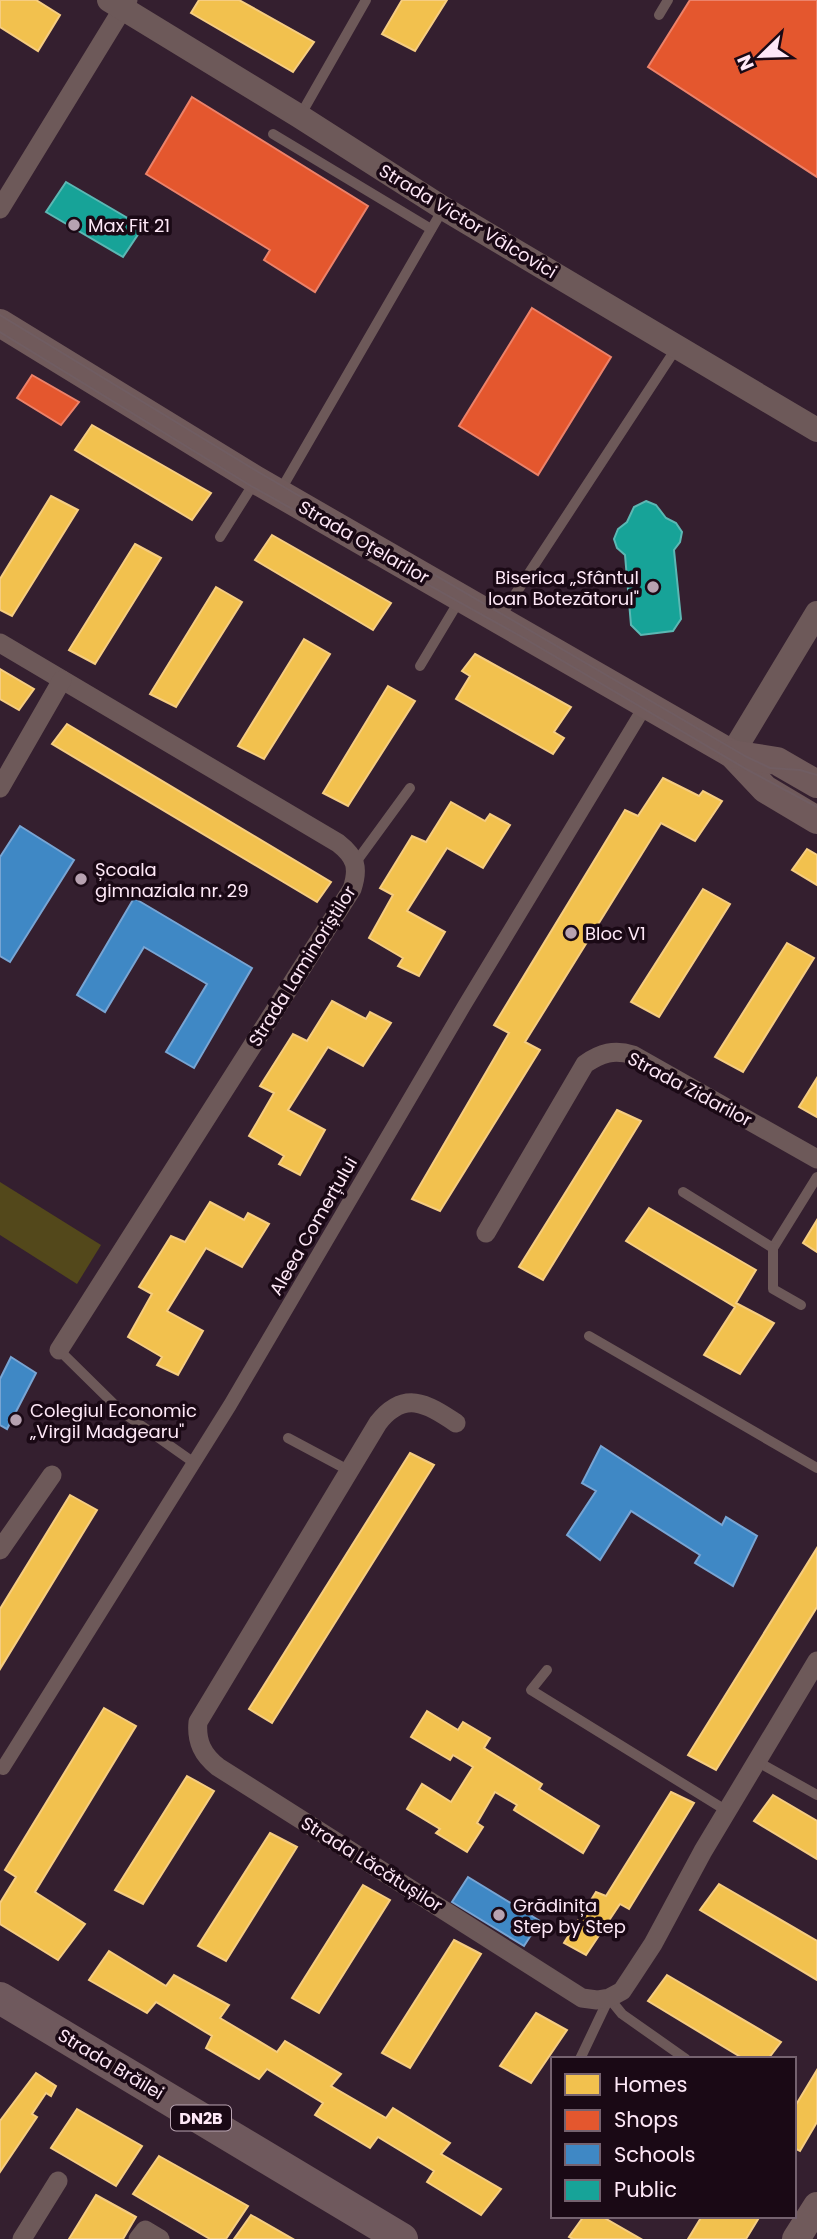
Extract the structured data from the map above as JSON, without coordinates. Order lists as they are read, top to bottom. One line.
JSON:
{"streets":{"main road":["Strada Oțelarilor","Strada Brăilei","DN2B"],"street":["Strada Victor Vâlcovici","Strada Laminoriștilor","Strada Zidarilor","Aleea Comerțului","Strada Lăcătușilor"]},"crossings":[["Strada Oțelarilor","Aleea Comerțului"]],"places":["Max Fit 21","Biserica „Sfântul Ioan Botezătorul\"","Școala gimnaziala nr. 29","Bloc V1","Colegiul Economic „Virgil Madgearu\"","Grădinița Step by Step"],"legend":["Homes","Shops","Schools","Public"],"north":"bottom left"}
